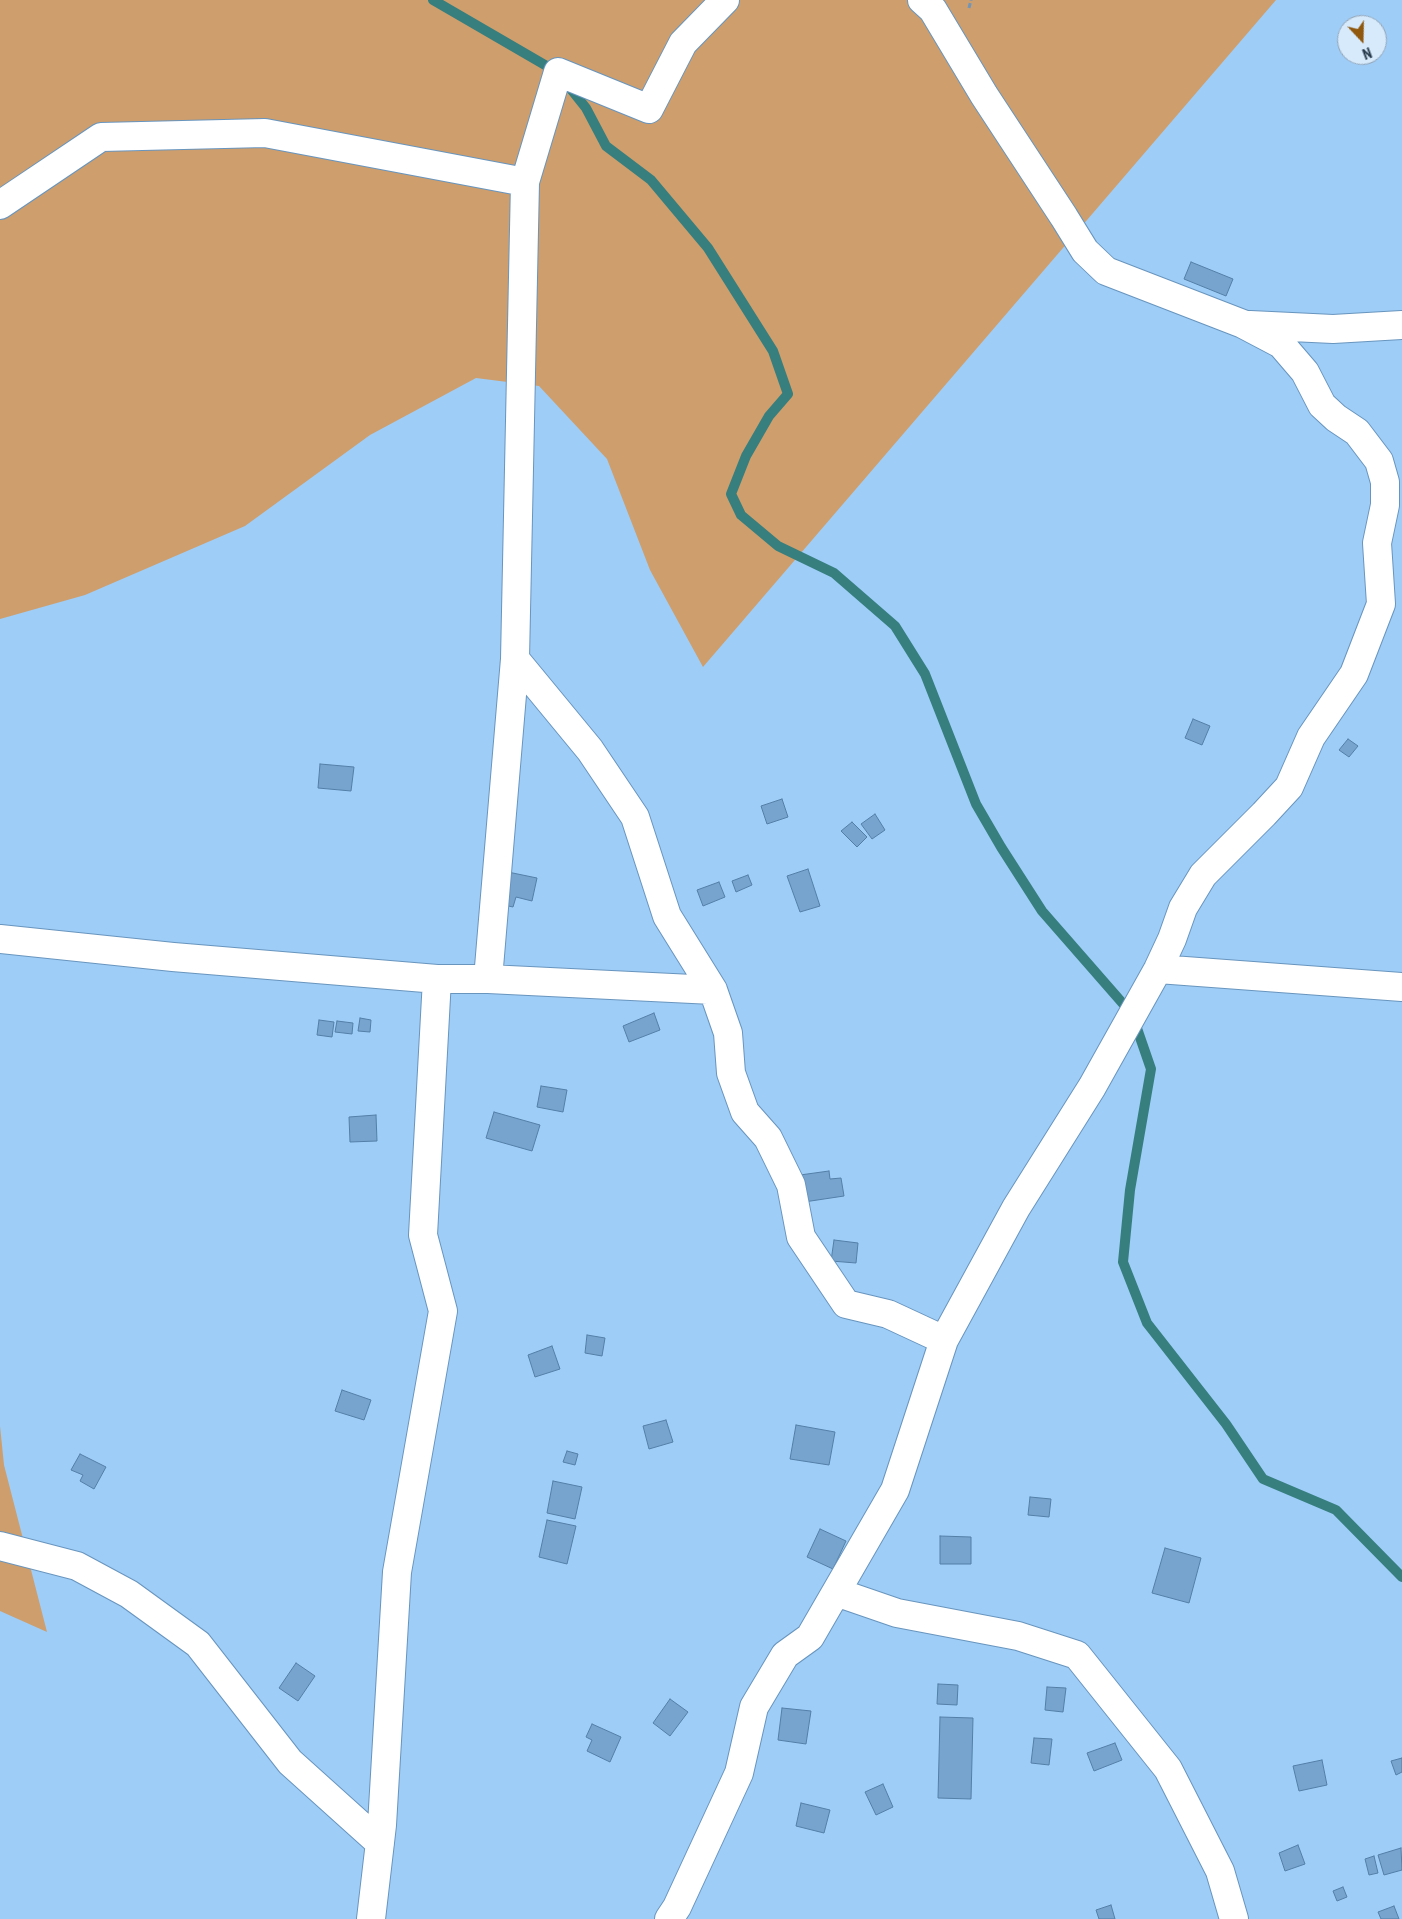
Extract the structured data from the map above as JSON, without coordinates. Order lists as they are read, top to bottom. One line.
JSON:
{"north":"bottom"}
